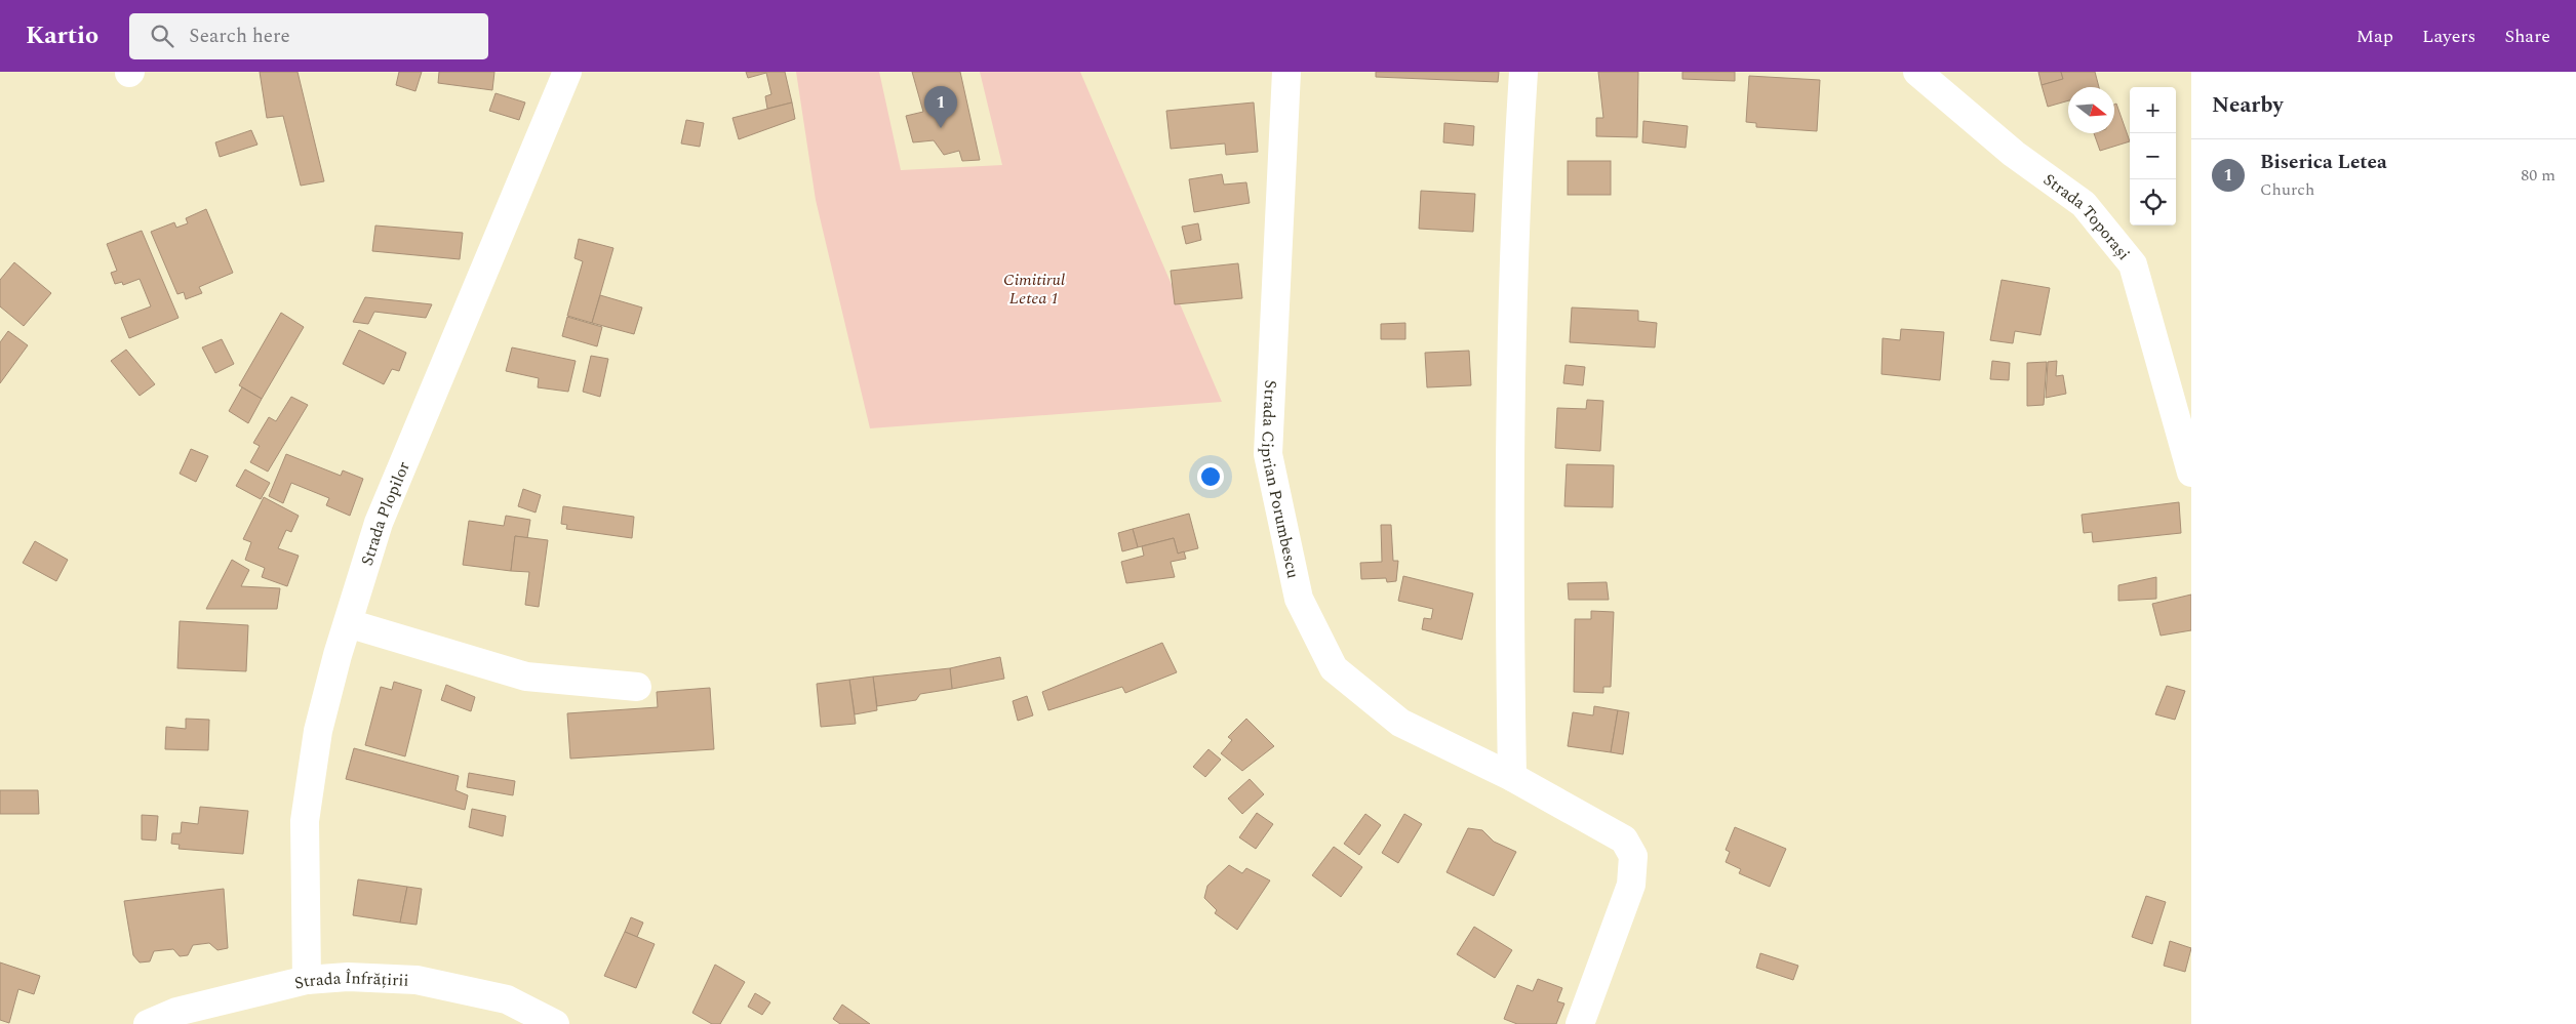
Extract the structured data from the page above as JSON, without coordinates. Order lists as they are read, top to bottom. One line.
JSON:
{"streets":{"street":["Strada Toporași","Strada Ciprian Porumbescu","Strada Plopilor","Strada Înfrățirii"]},"crossings":[["Strada Plopilor","Strada Înfrățirii"]],"parks":["Cimitirul Letea 1"],"north":"right","page":{"header":"Kartio","search":"Search here","nav":["Map","Layers","Share"],"heading":"Nearby","pins":"1","map_buttons":["+","−"],"list":[{"mark":"1","name":"Biserica Letea","note":"Church","value":"80 m"}]}}
